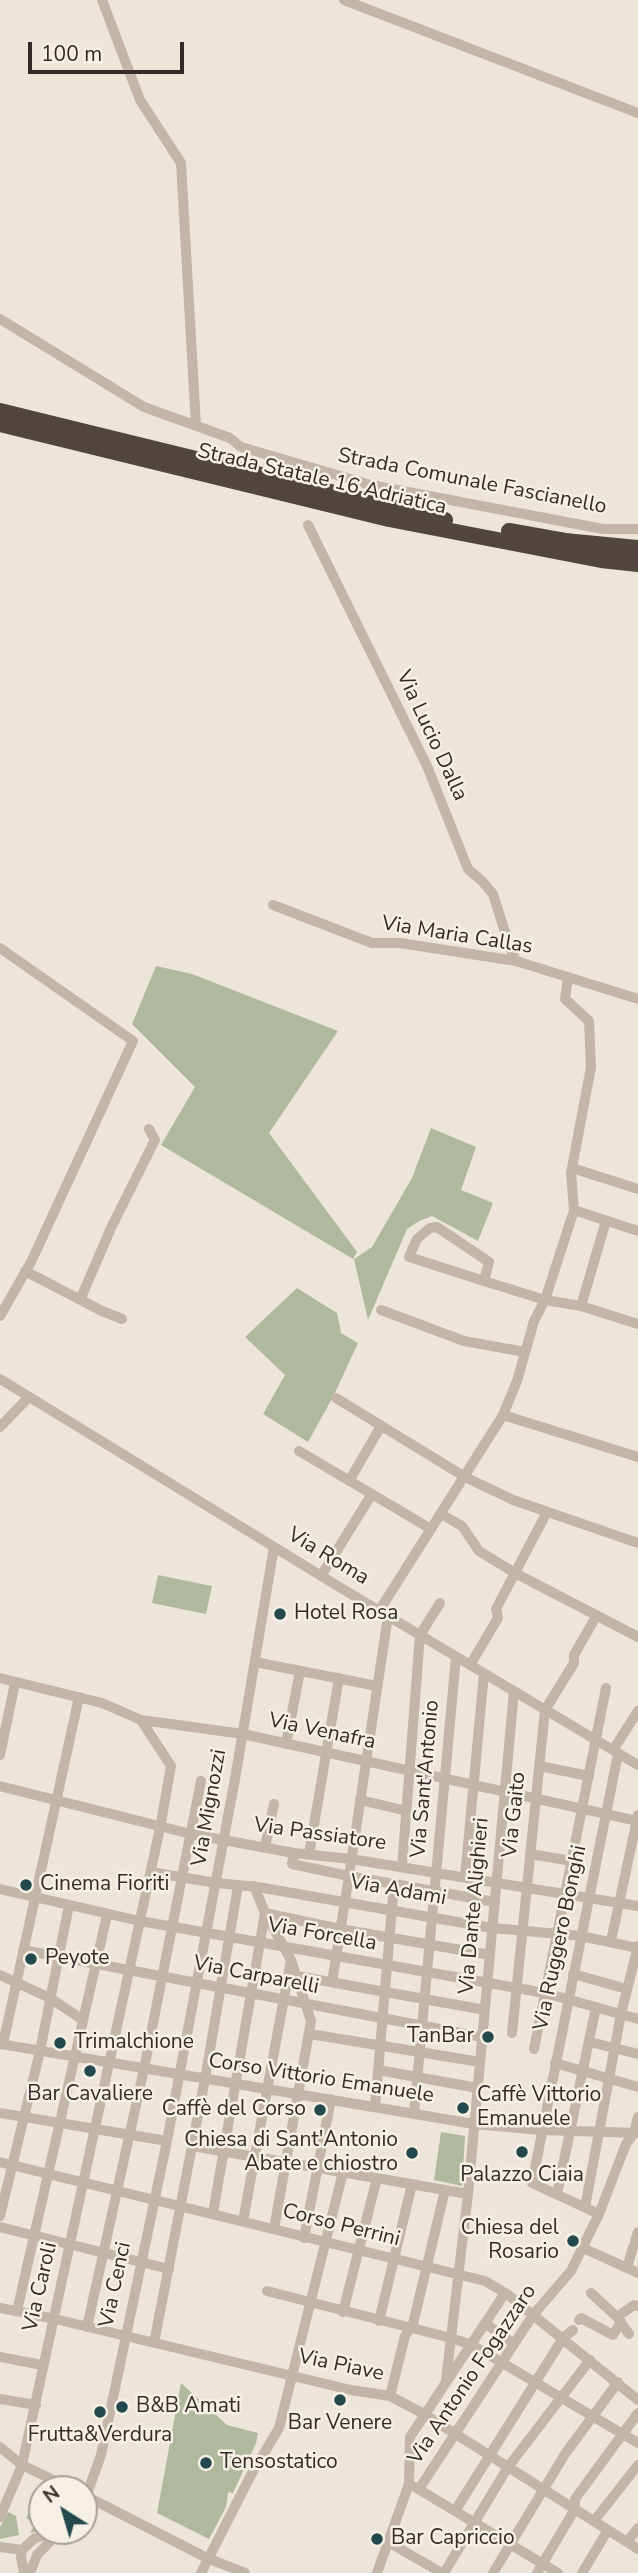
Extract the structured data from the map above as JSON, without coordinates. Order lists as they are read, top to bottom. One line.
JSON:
{"streets":{"highway":["Strada Statale 16 Adriatica"],"street":["Strada Comunale Fascianello","Via Lucio Dalla","Via Maria Callas","Via Roma","Via Venafra","Via Sant'Antonio","Via Mignozzi","Via Gaito","Via Passiatore","Via Adami","Via Dante Alighieri","Via Forcella","Via Ruggero Bonghi","Via Carparelli","Corso Vittorio Emanuele","Corso Perrini","Via Cenci","Via Caroli","Via Piave","Via Antonio Fogazzaro"]},"crossings":[["Via Lucio Dalla","Via Maria Callas"],["Via Roma","Via Sant'Antonio"],["Via Roma","Via Mignozzi"],["Via Roma","Via Gaito"],["Via Roma","Via Dante Alighieri"],["Via Roma","Via Ruggero Bonghi"],["Via Venafra","Via Sant'Antonio"],["Via Venafra","Via Mignozzi"],["Via Venafra","Via Gaito"],["Via Venafra","Via Dante Alighieri"],["Via Venafra","Via Ruggero Bonghi"],["Via Venafra","Via Caroli"],["Via Sant'Antonio","Via Passiatore"],["Via Sant'Antonio","Via Adami"],["Via Sant'Antonio","Via Forcella"],["Via Sant'Antonio","Via Carparelli"],["Via Sant'Antonio","Corso Vittorio Emanuele"],["Via Mignozzi","Via Passiatore"],["Via Mignozzi","Via Adami"],["Via Mignozzi","Via Forcella"],["Via Mignozzi","Via Carparelli"],["Via Mignozzi","Corso Vittorio Emanuele"],["Via Mignozzi","Via Cenci"],["Via Gaito","Via Passiatore"],["Via Gaito","Via Adami"],["Via Gaito","Via Forcella"],["Via Passiatore","Via Dante Alighieri"],["Via Passiatore","Via Ruggero Bonghi"],["Via Passiatore","Via Caroli"],["Via Adami","Via Dante Alighieri"],["Via Adami","Via Ruggero Bonghi"],["Via Adami","Via Caroli"],["Via Dante Alighieri","Via Forcella"],["Via Dante Alighieri","Via Carparelli"],["Via Dante Alighieri","Corso Vittorio Emanuele"],["Via Dante Alighieri","Corso Perrini"],["Via Forcella","Via Ruggero Bonghi"],["Via Forcella","Via Caroli"],["Via Ruggero Bonghi","Corso Vittorio Emanuele"],["Via Carparelli","Via Caroli"],["Corso Vittorio Emanuele","Via Cenci"],["Corso Vittorio Emanuele","Via Caroli"],["Corso Vittorio Emanuele","Via Antonio Fogazzaro"],["Corso Perrini","Via Cenci"],["Corso Perrini","Via Caroli"],["Corso Perrini","Via Antonio Fogazzaro"],["Via Cenci","Via Piave"],["Via Caroli","Via Piave"],["Via Piave","Via Antonio Fogazzaro"]],"places":["Hotel Rosa","Cinema Fioriti","Peyote","TanBar","Trimalchione","Bar Cavaliere","Caffè Vittorio Emanuele","Caffè del Corso","Palazzo Ciaia","Chiesa di Sant'Antonio Abate e chiostro","Chiesa del Rosario","Bar Venere","B&B Amati","Frutta&Verdura","Tensostatico","Bar Capriccio"],"scale_bar":"100 m","north":"top left"}
